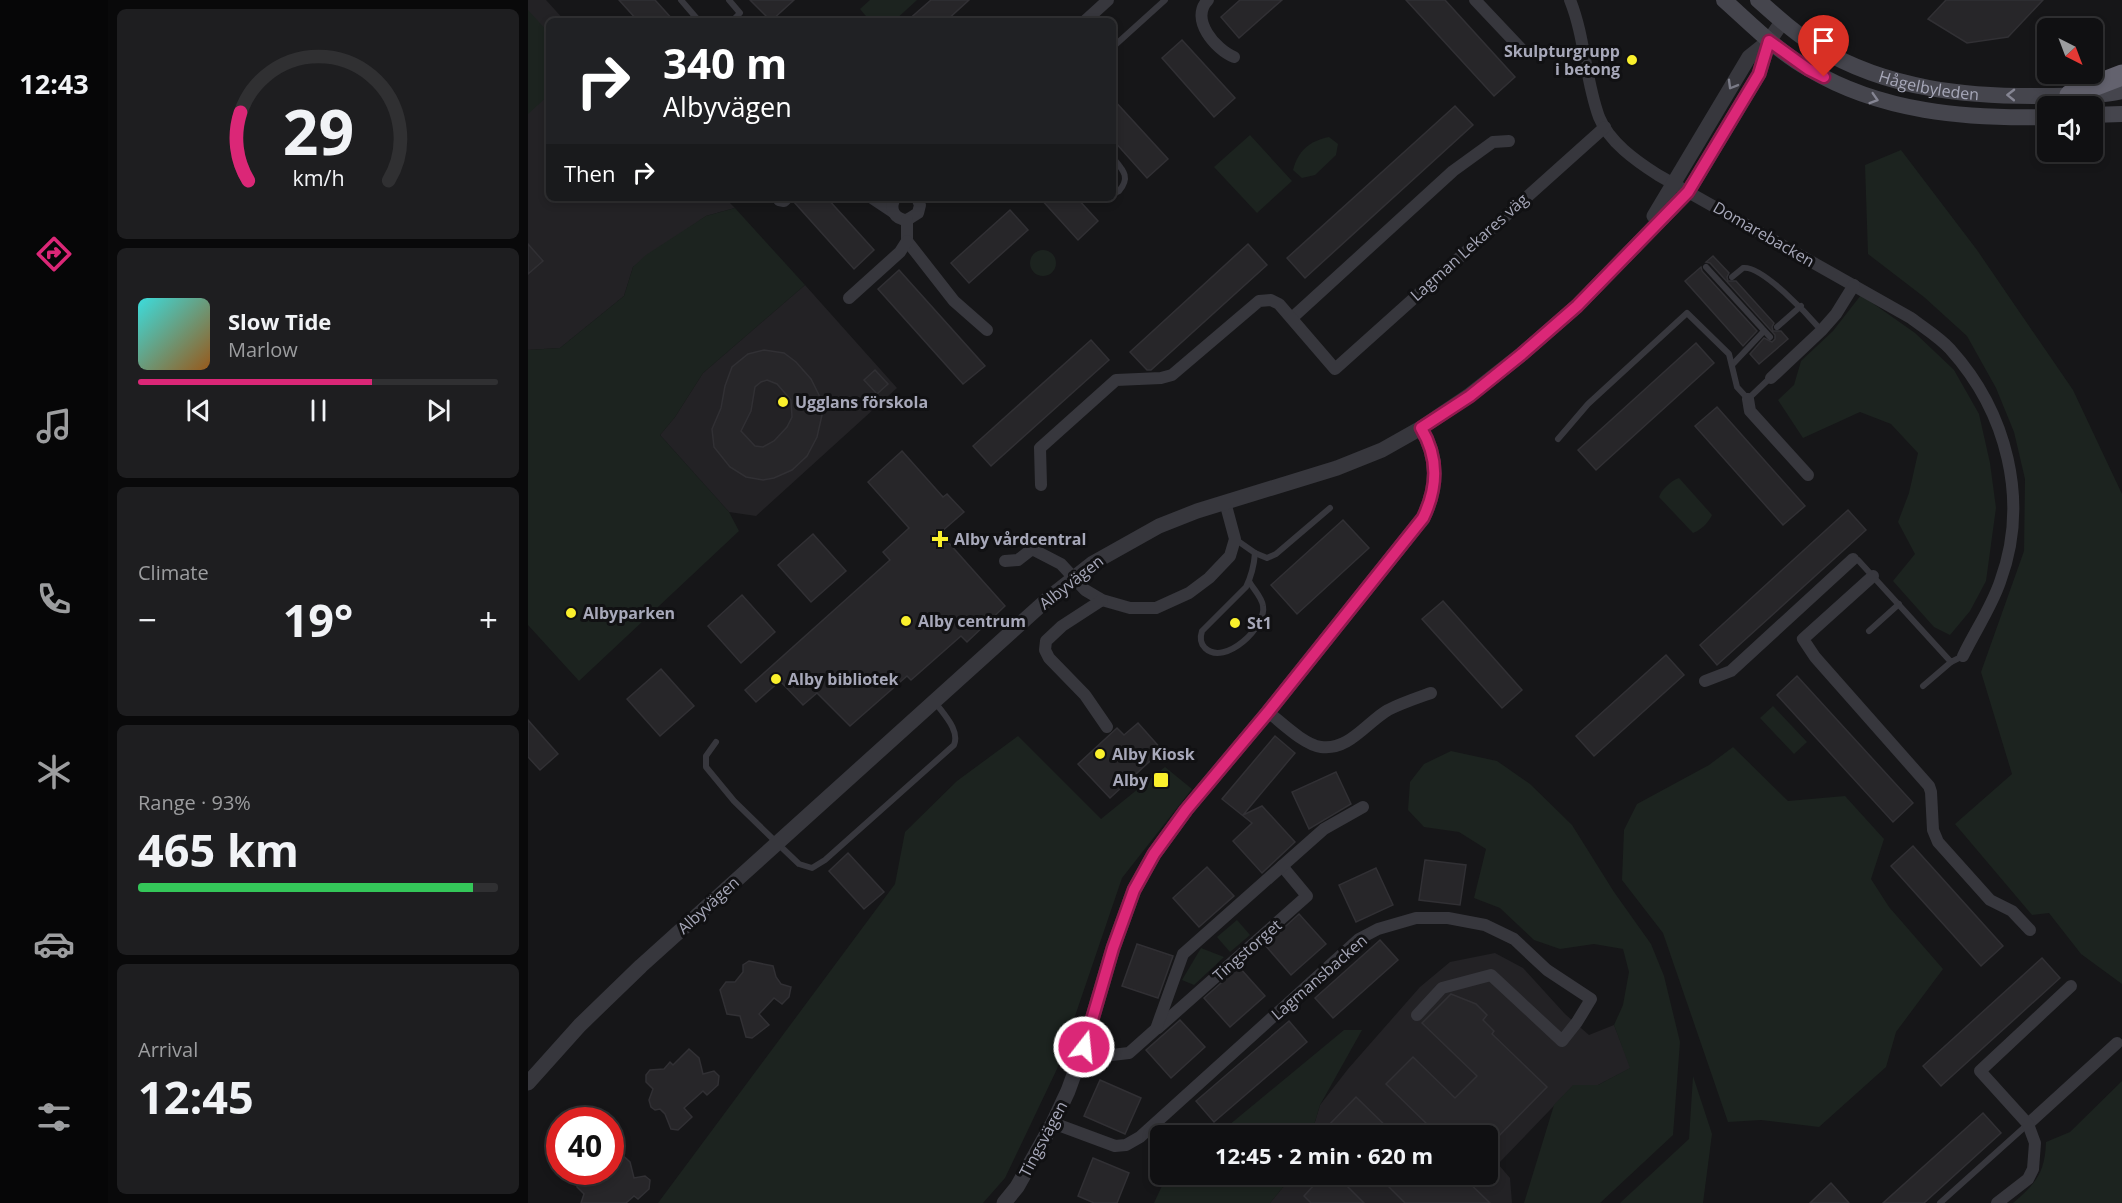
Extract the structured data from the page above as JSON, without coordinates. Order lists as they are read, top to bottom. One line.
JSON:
{"streets":{"main road":["Hågelbyleden"],"street":["Domarebacken","Lagman Lekares väg","Albyvägen","Tingstorget","Lagmansbacken","Tingsvägen"]},"crossings":[["Hågelbyleden","Albyvägen"],["Domarebacken","Albyvägen"],["Albyvägen","Tingsvägen"],["Tingstorget","Tingsvägen"],["Lagmansbacken","Tingsvägen"]],"places":{"other":["Skulpturgrupp i betong","Ugglans förskola","Albyparken","Alby centrum","St1","Alby bibliotek","Alby Kiosk"],"health":["Alby vårdcentral"],"transit":["Alby"]},"north":"bottom right","page":{"tabs":"12:43","turn":["340 m","Albyvägen"],"then":"Then","song":["Slow Tide","Marlow"],"tile":["Climate",["Range · 93%","465 km"],["Arrival","12:45"]],"heat":["−","19°","+"],"limit":"40","trip":"12:45 · 2 min · 620 m","gauge":["29","km/h"]}}
